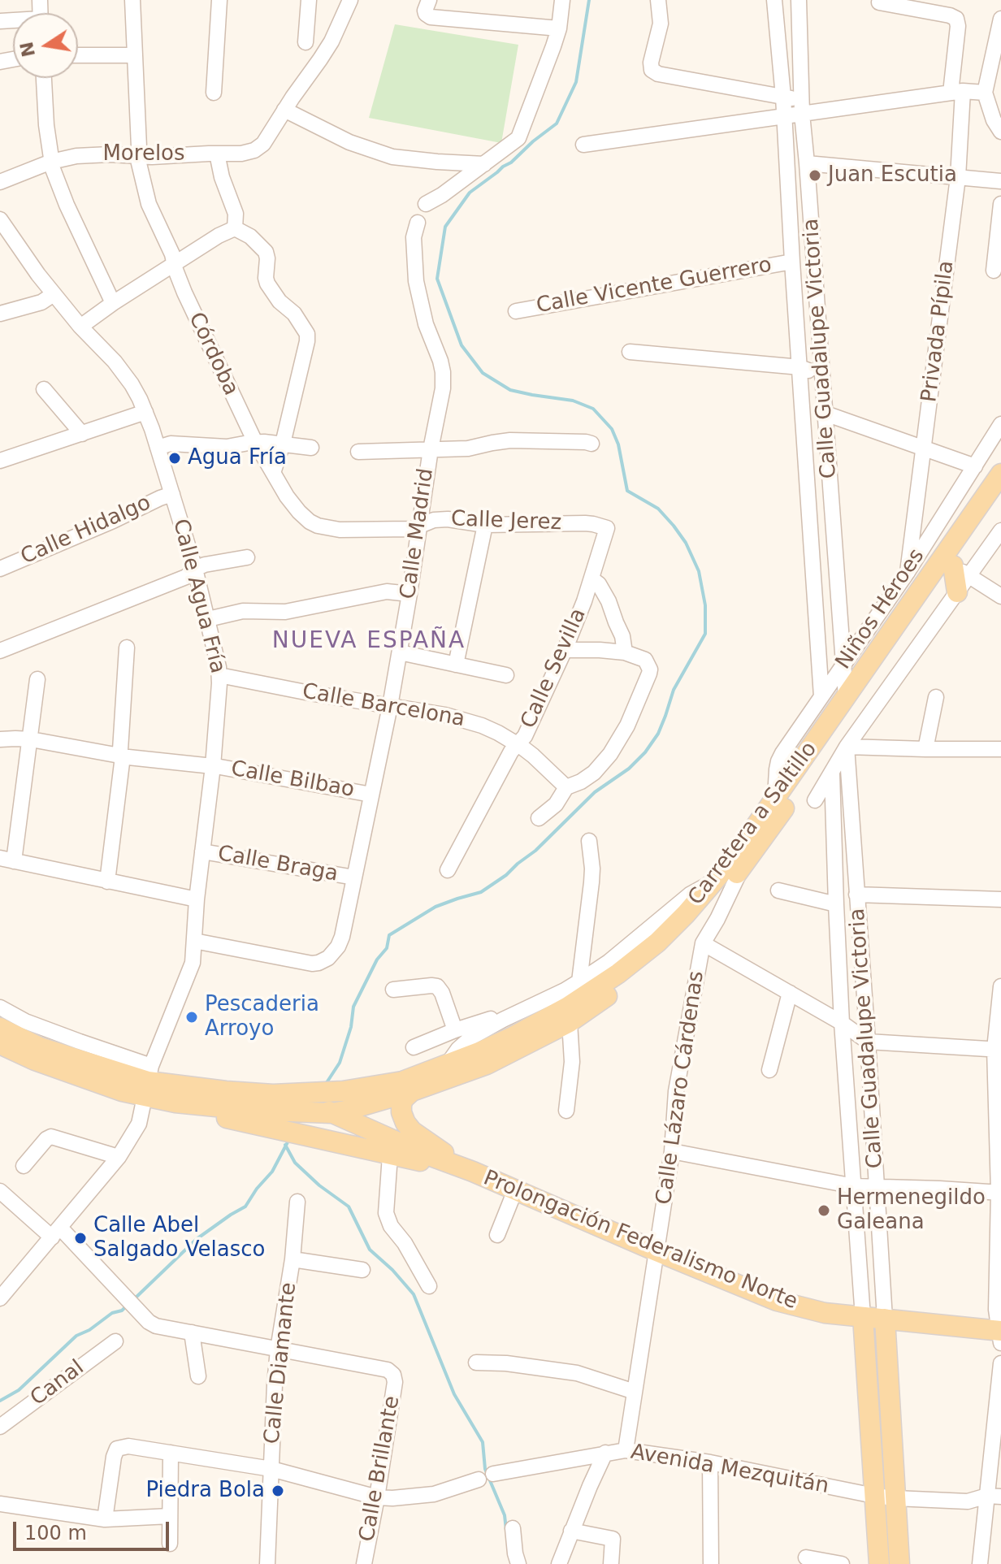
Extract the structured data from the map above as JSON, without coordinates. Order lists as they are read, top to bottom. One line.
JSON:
{"streets":{"main road":["Calle Guadalupe Victoria","Carretera a Saltillo","Prolongación Federalismo Norte"],"street":["Morelos","Calle Vicente Guerrero","Privada Pípila","Córdoba","Calle Jerez","Calle Hidalgo","Calle Madrid","Calle Agua Fría","Niños Héroes","Calle Sevilla","Calle Barcelona","Calle Bilbao","Calle Braga","Calle Lázaro Cárdenas","Calle Diamante","Canal","Calle Brillante","Avenida Mezquitán"]},"crossings":[["Morelos","Córdoba"],["Calle Vicente Guerrero","Calle Guadalupe Victoria"],["Privada Pípila","Niños Héroes"],["Calle Guadalupe Victoria","Niños Héroes"],["Calle Guadalupe Victoria","Carretera a Saltillo"],["Calle Guadalupe Victoria","Prolongación Federalismo Norte"],["Calle Guadalupe Victoria","Avenida Mezquitán"],["Córdoba","Calle Jerez"],["Calle Jerez","Calle Madrid"],["Calle Jerez","Calle Sevilla"],["Calle Hidalgo","Calle Agua Fría"],["Calle Madrid","Calle Agua Fría"],["Calle Madrid","Calle Barcelona"],["Calle Madrid","Calle Bilbao"],["Calle Madrid","Calle Braga"],["Calle Agua Fría","Calle Barcelona"],["Calle Agua Fría","Calle Bilbao"],["Calle Agua Fría","Carretera a Saltillo"],["Calle Agua Fría","Calle Braga"],["Niños Héroes","Carretera a Saltillo"],["Calle Sevilla","Calle Barcelona"],["Carretera a Saltillo","Calle Lázaro Cárdenas"],["Carretera a Saltillo","Prolongación Federalismo Norte"],["Calle Lázaro Cárdenas","Prolongación Federalismo Norte"],["Calle Lázaro Cárdenas","Avenida Mezquitán"],["Calle Diamante","Calle Brillante"],["Calle Diamante","Avenida Mezquitán"],["Calle Brillante","Avenida Mezquitán"]],"districts":["NUEVA ESPAÑA"],"places":["Juan Escutia","Agua Fría","Pescaderia Arroyo","Hermenegildo Galeana","Calle Abel Salgado Velasco","Piedra Bola"],"scale_bar":"100 m","north":"left"}
